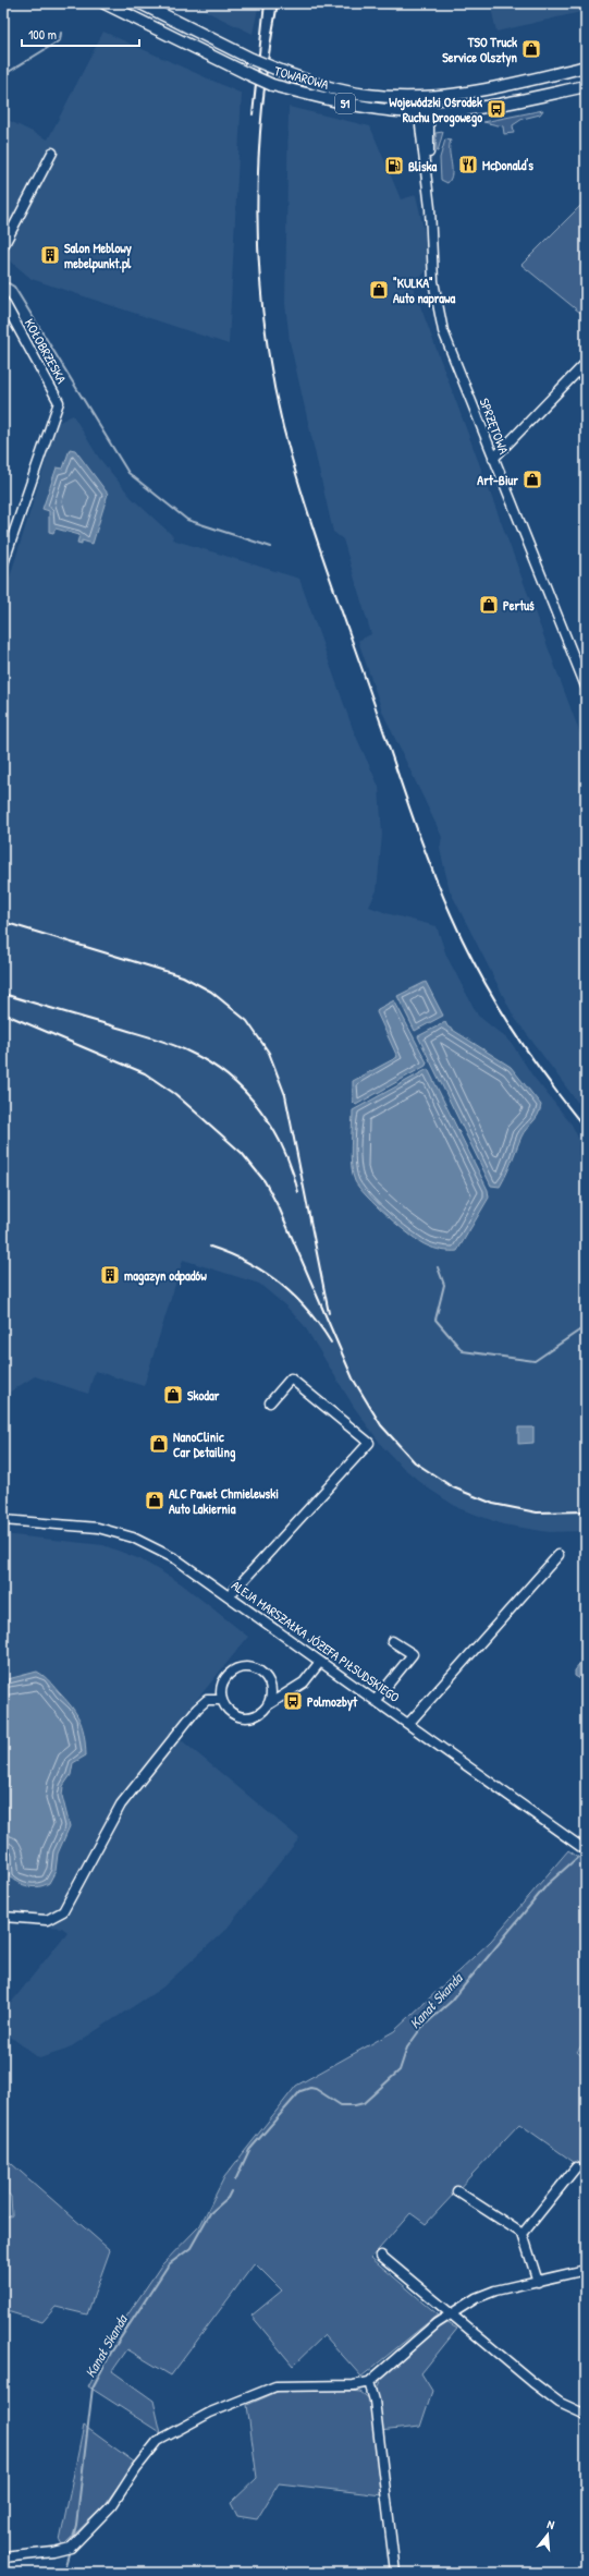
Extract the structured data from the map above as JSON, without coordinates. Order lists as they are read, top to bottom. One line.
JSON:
{"streets":{"main road":["TOWAROWA","51"],"street":["KOŁOBRZESKA","SPRZĘTOWA","ALEJA MARSZAŁKA JÓZEFA PIŁSUDSKIEGO"]},"crossings":[["TOWAROWA","SPRZĘTOWA"]],"water":["Kanał Skanda"],"places":{"shop":["TSO Truck Service Olsztyn","\"KULKA\" Auto naprawa","Art-Biur","Pertuś","Skodar","NanoClinic Car Detailing","ALC Paweł Chmielewski Auto Lakiernia"],"bus stop":["Wojewódzki Ośrodek Ruchu Drogowego","Polmozbyt"],"restaurant":["McDonald's"],"fuel station":["Bliska"],"building":["Salon Meblowy mebelpunkt.pl","magazyn odpadów"]},"scale_bar":"100 m","north":"top"}
